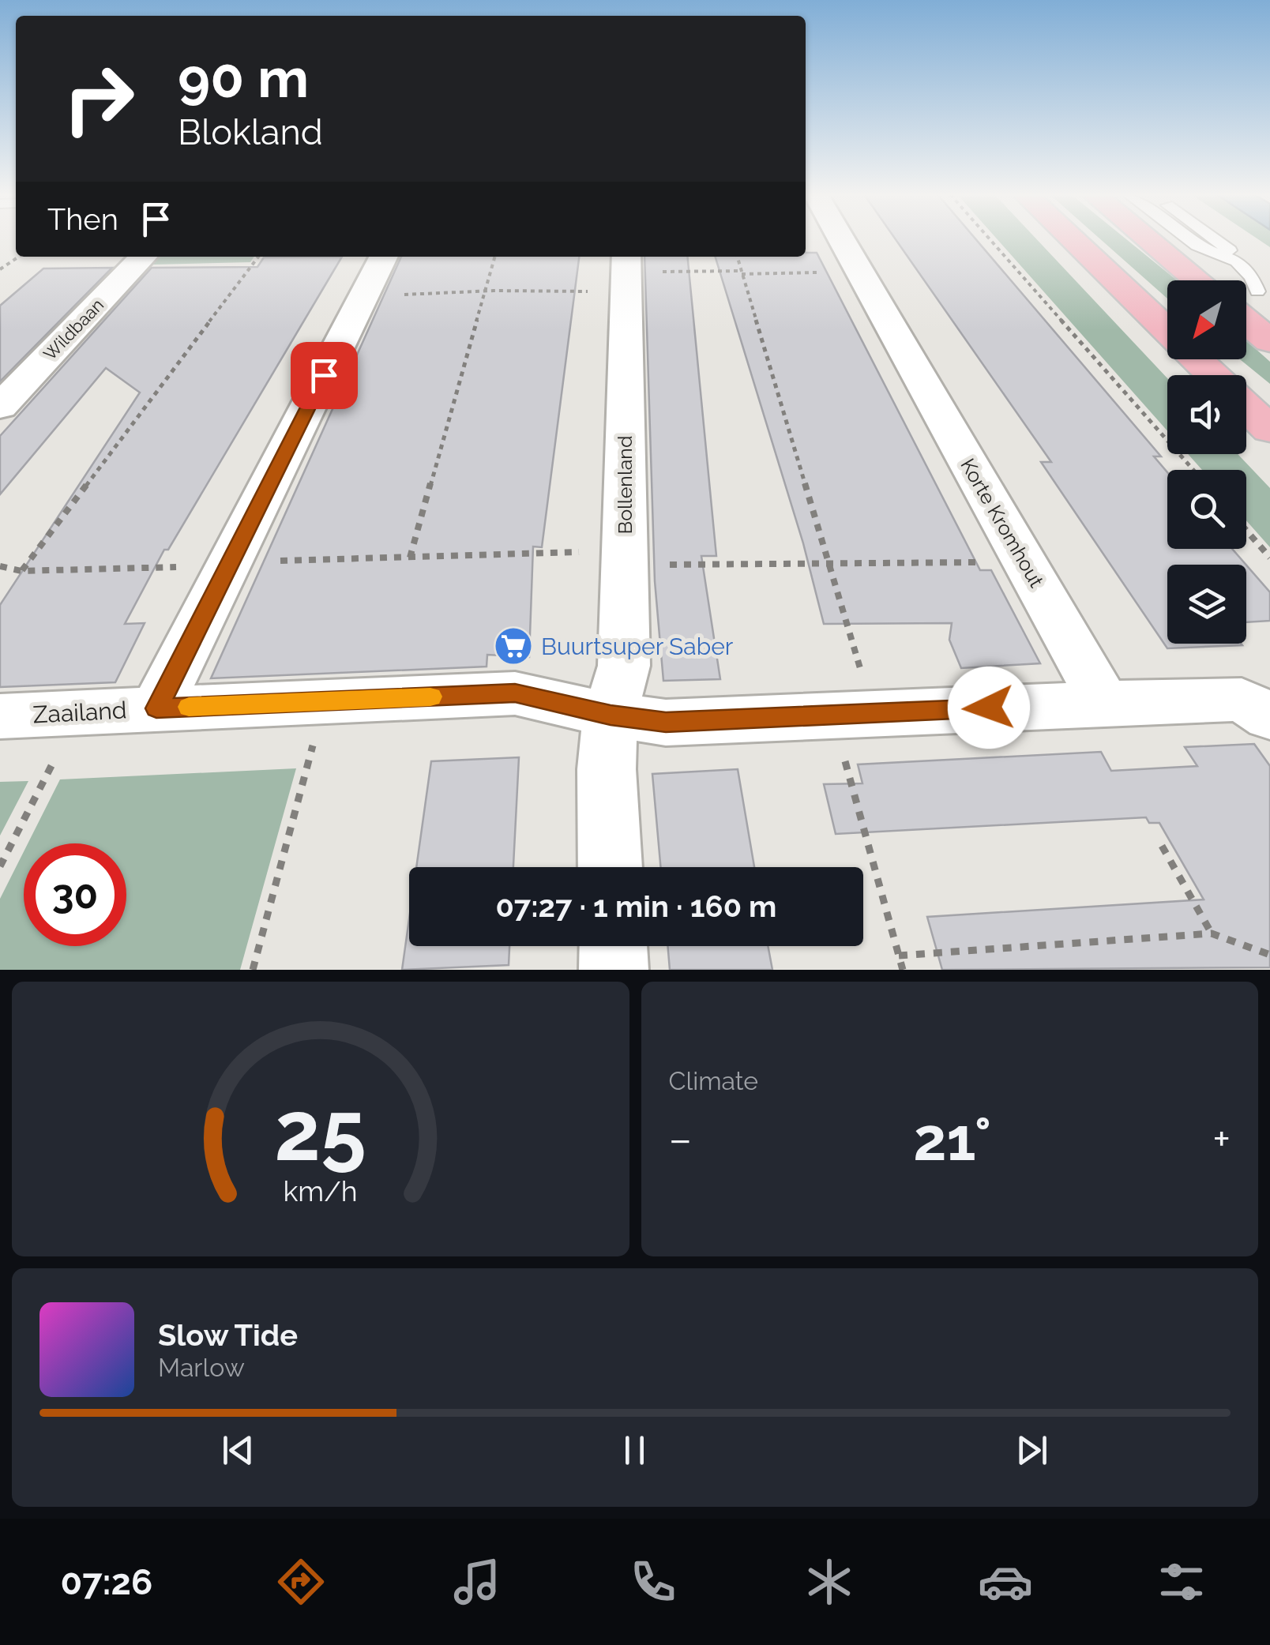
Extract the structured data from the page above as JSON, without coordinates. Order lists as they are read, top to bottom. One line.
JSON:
{"streets":{"street":["Wildbaan","Bollenland","Korte Kromhout","Zaailand"]},"crossings":[["Bollenland","Zaailand"],["Korte Kromhout","Zaailand"]],"places":{"supermarket":["Buurtsuper Saber"]},"north":"bottom left","page":{"turn":["90 m","Blokland"],"then":"Then","limit":"30","trip":"07:27 · 1 min · 160 m","tile":"Climate","heat":["−","21°","+"],"song":["Slow Tide","Marlow"],"tabs":"07:26","gauge":["25","km/h"]}}
